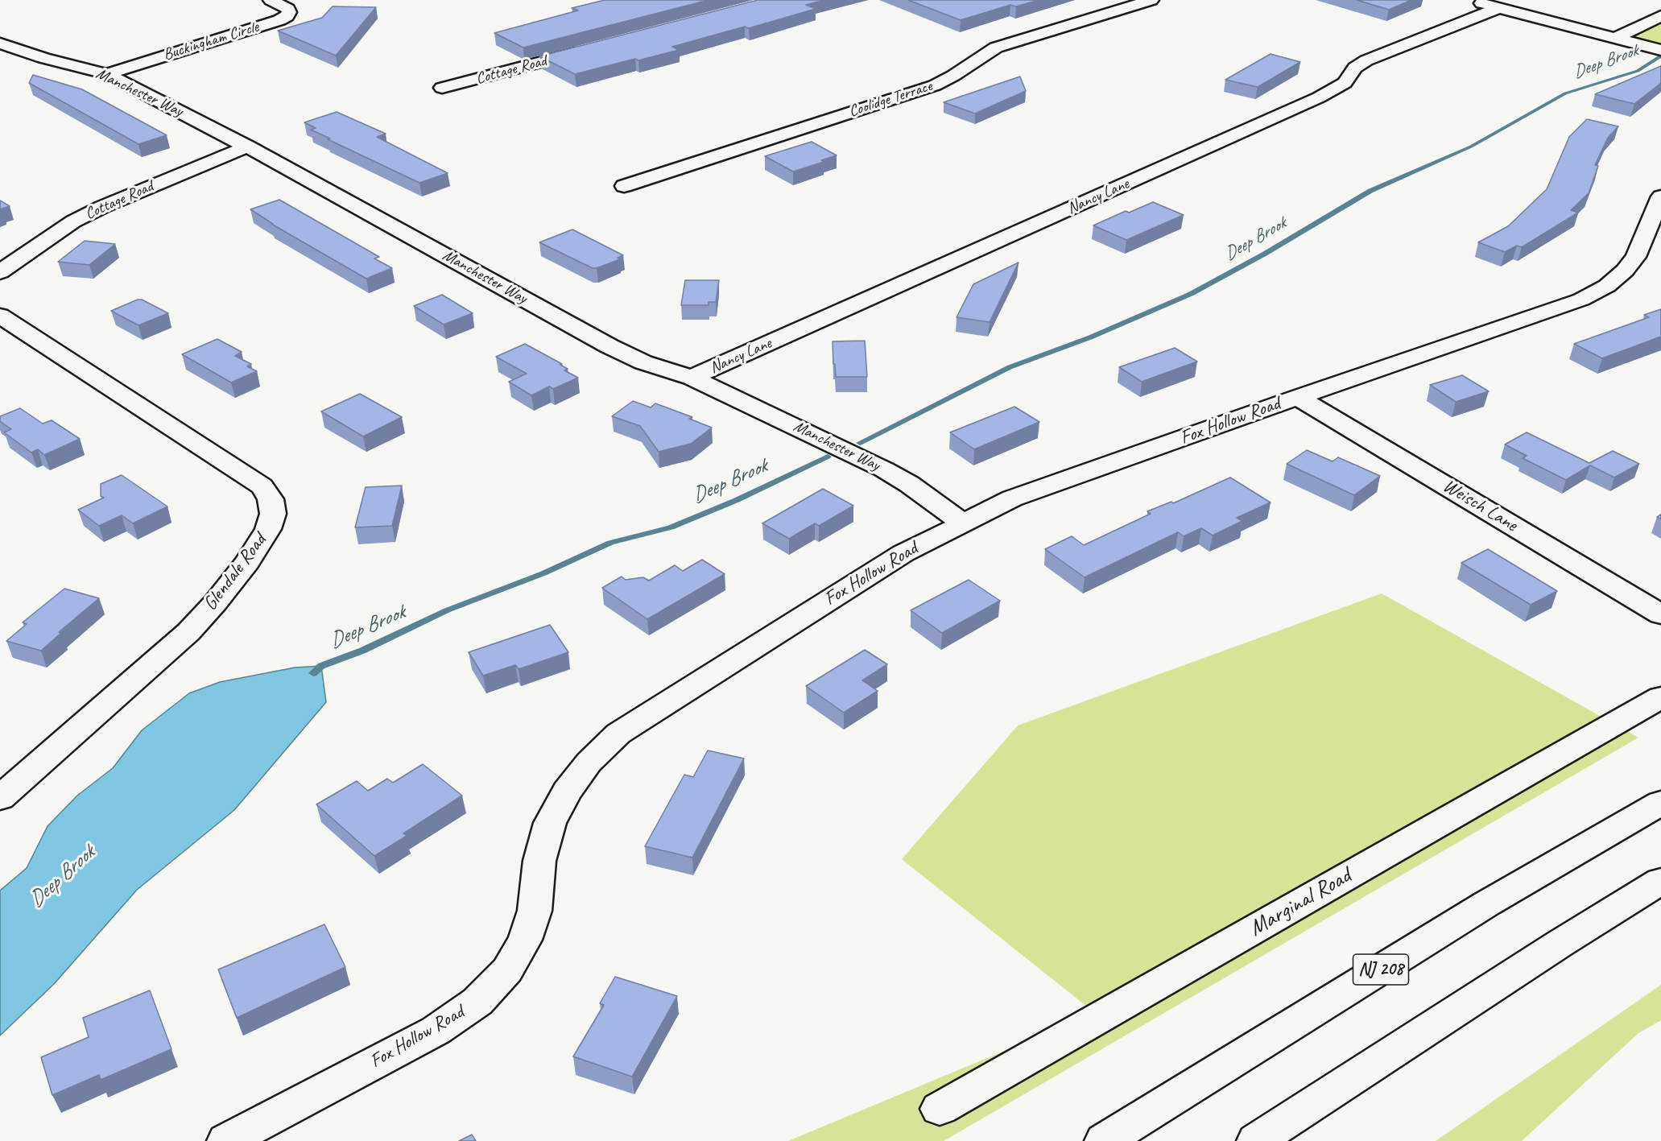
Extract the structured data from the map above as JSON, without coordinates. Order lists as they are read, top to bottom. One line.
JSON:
{"streets":{"main road":["Buckingham Circle","Cottage Road","Manchester Way","Coolidge Terrace","Nancy Lane","Fox Hollow Road","Weisch Lane","Glendale Road","Marginal Road","NJ 208"]},"crossings":[["Buckingham Circle","Manchester Way"],["Cottage Road","Manchester Way"],["Manchester Way","Nancy Lane"],["Manchester Way","Fox Hollow Road"],["Fox Hollow Road","Weisch Lane"]],"water":["Deep Brook"]}
